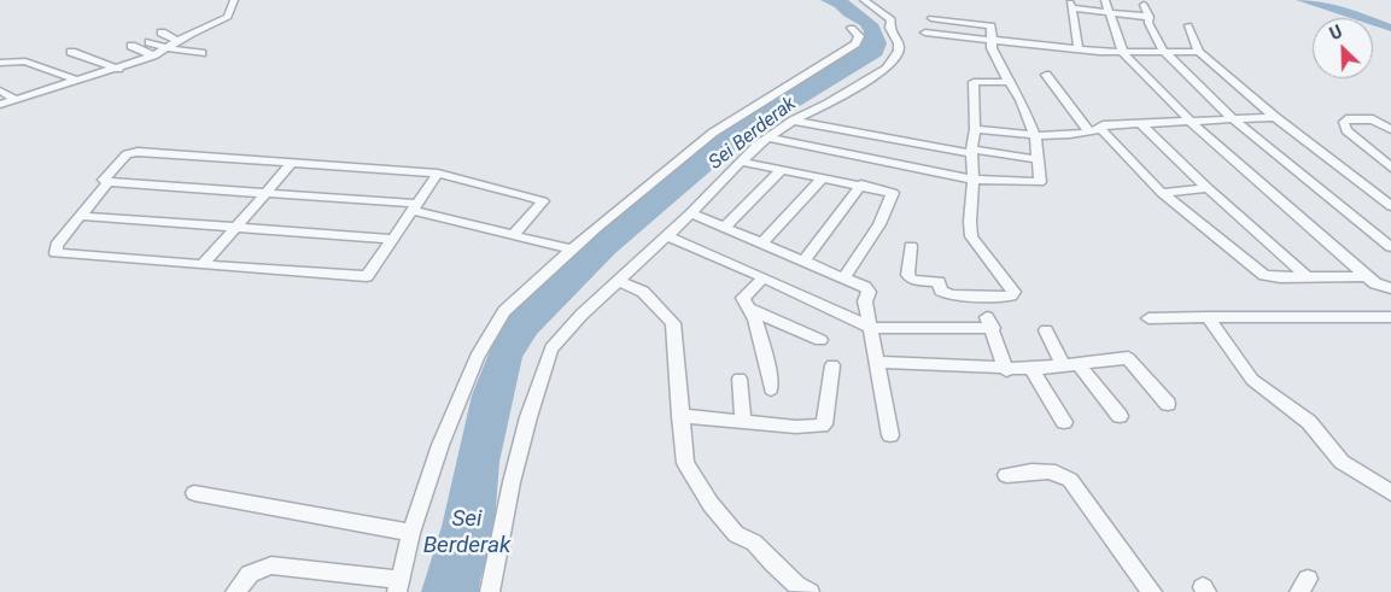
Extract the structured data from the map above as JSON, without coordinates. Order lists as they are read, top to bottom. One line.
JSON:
{"water":["Sei Berderak"],"north":"top left"}
